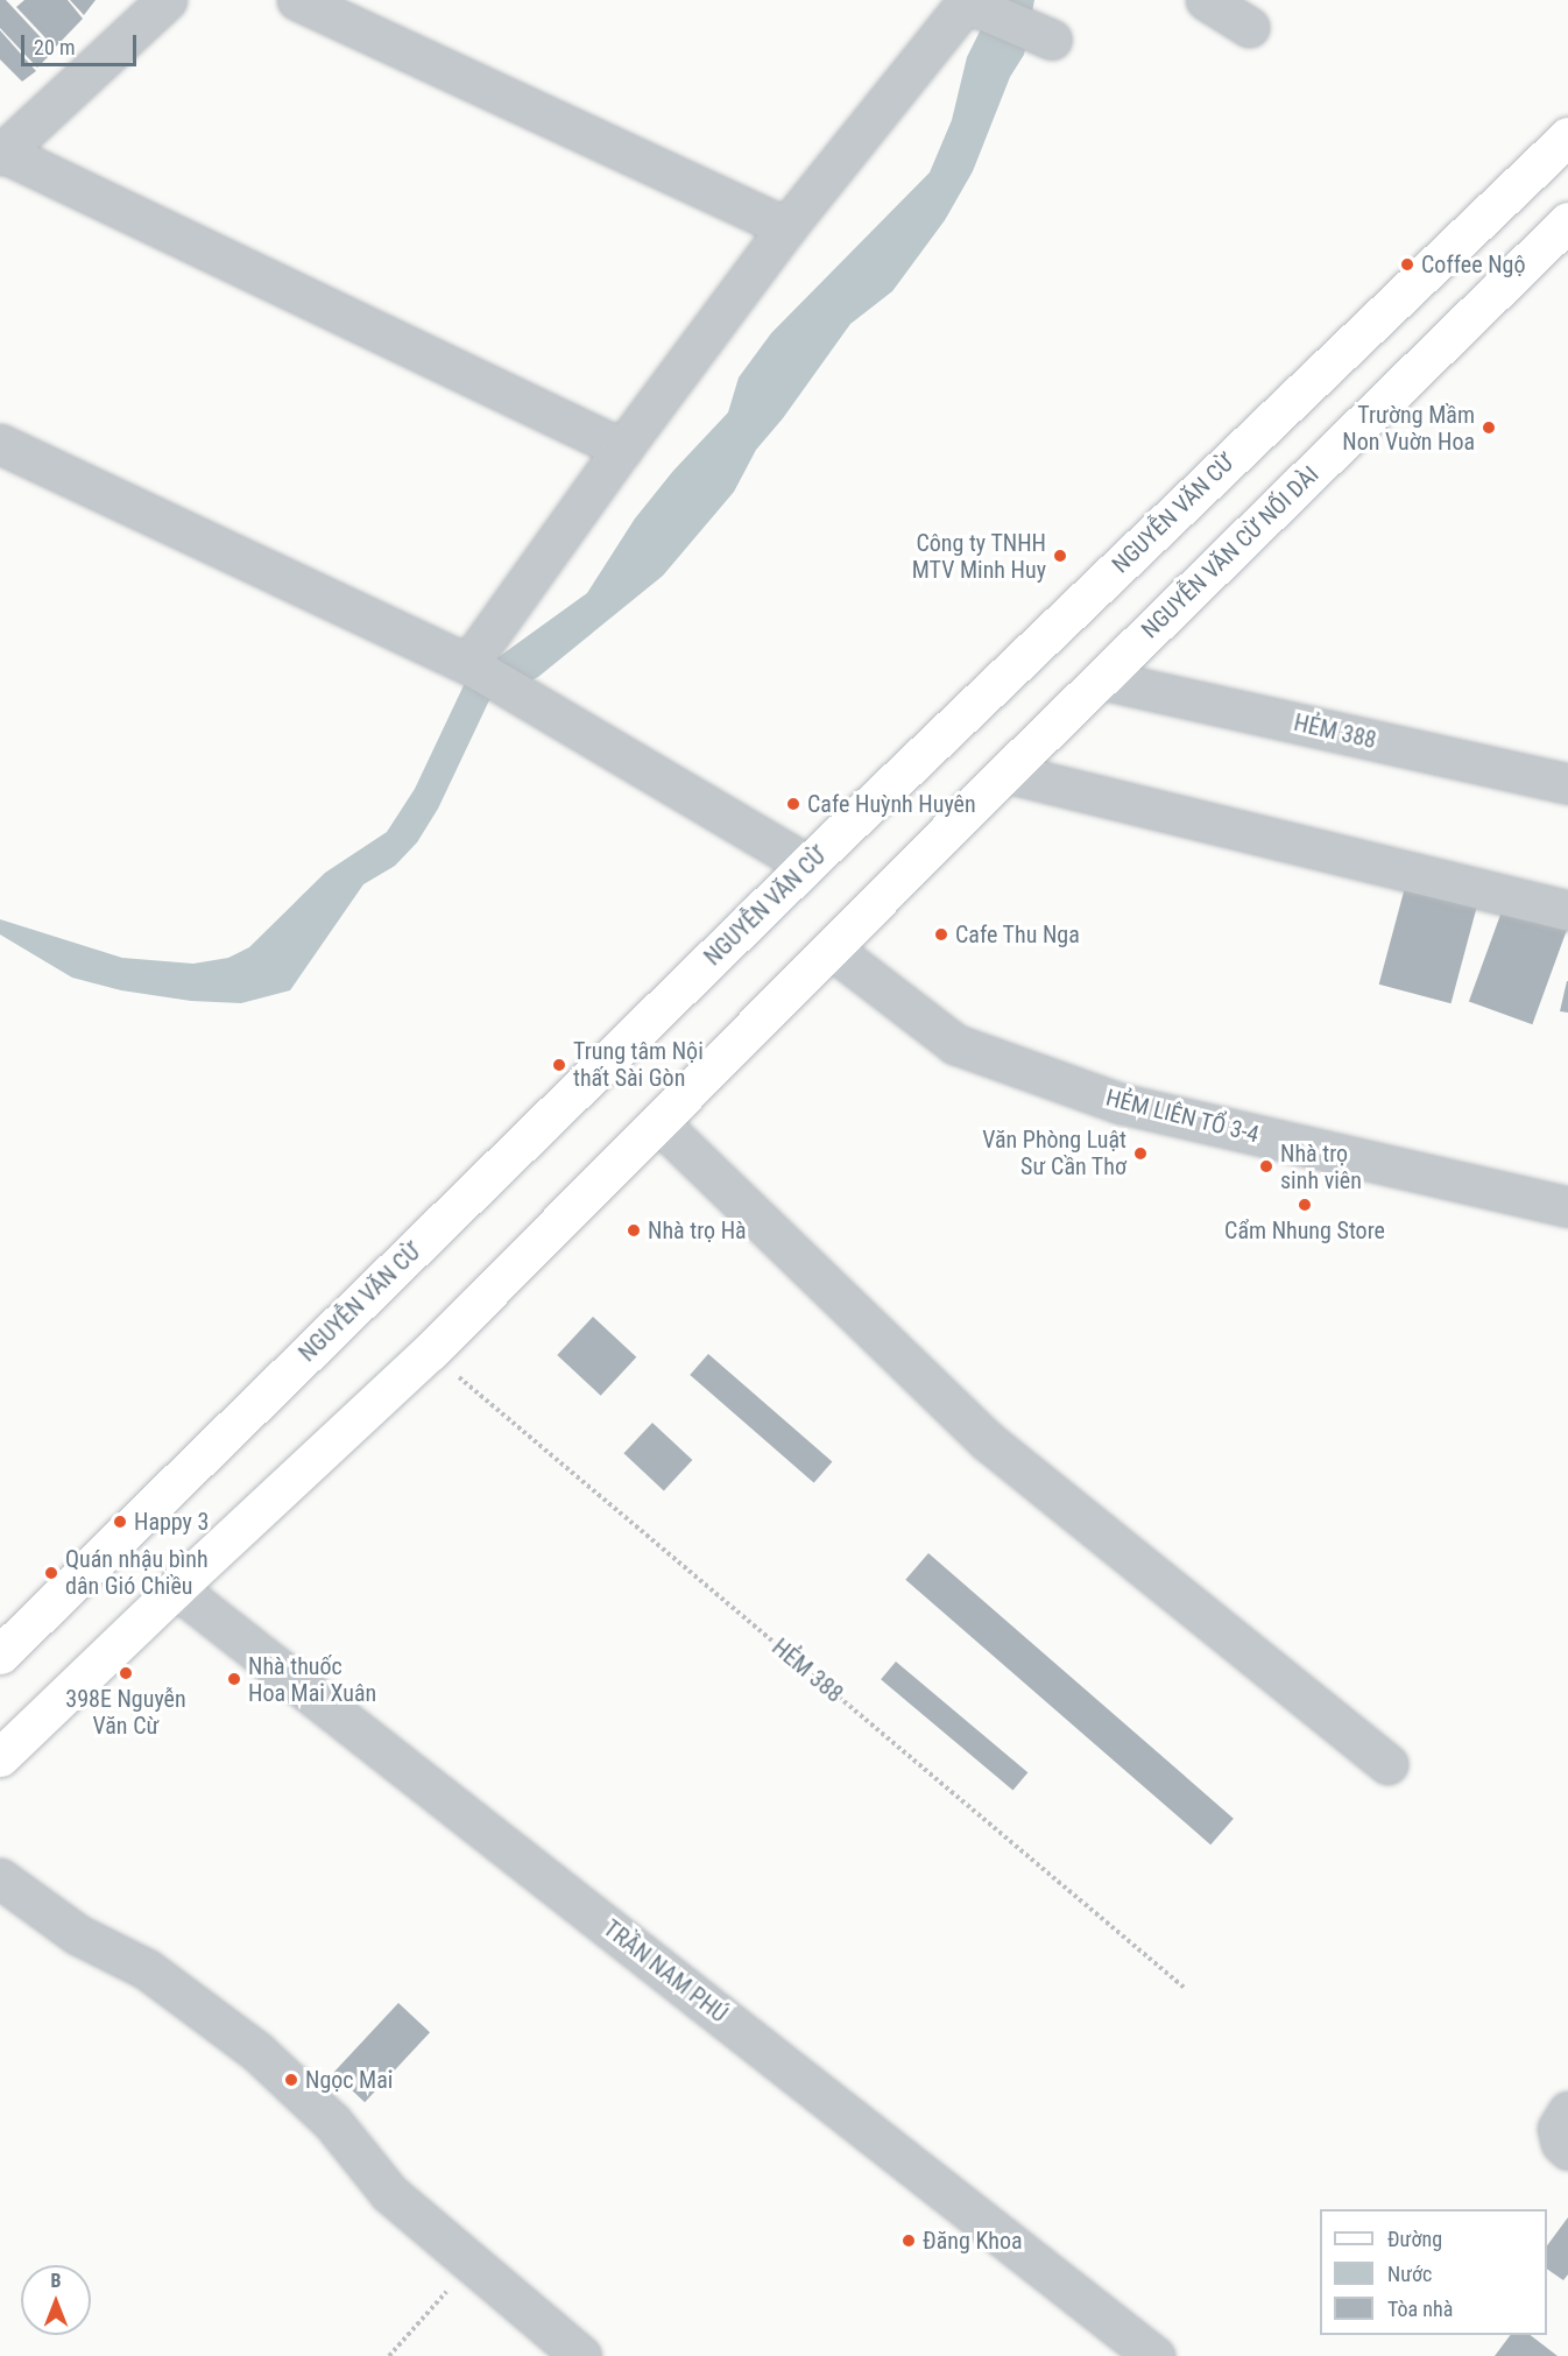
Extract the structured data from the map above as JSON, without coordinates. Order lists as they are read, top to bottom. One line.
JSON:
{"streets":{"main road":["NGUYỄN VĂN CỪ","NGUYỄN VĂN CỪ NỐI DÀI"],"street":["HẺM 388","HẺM LIÊN TỔ 3-4","TRẦN NAM PHÚ"]},"crossings":[["NGUYỄN VĂN CỪ NỐI DÀI","HẺM 388"]],"places":["Coffee Ngộ","Trường Mầm Non Vuờn Hoa","Công ty TNHH MTV Minh Huy","Cafe Huỳnh Huyên","Cafe Thu Nga","Trung tâm Nội thất Sài Gòn","Văn Phòng Luật Sư Cần Thơ","Nhà trọ sinh viên","Cẩm Nhung Store","Nhà trọ Hà","Happy 3","Quán nhậu bình dân Gió Chiều","398E Nguyễn Văn Cừ","Nhà thuốc Hoa Mai Xuân","Ngọc Mai","Đăng Khoa"],"legend":["Đường","Nước","Tòa nhà"],"scale_bar":"20 m","north":"top"}
